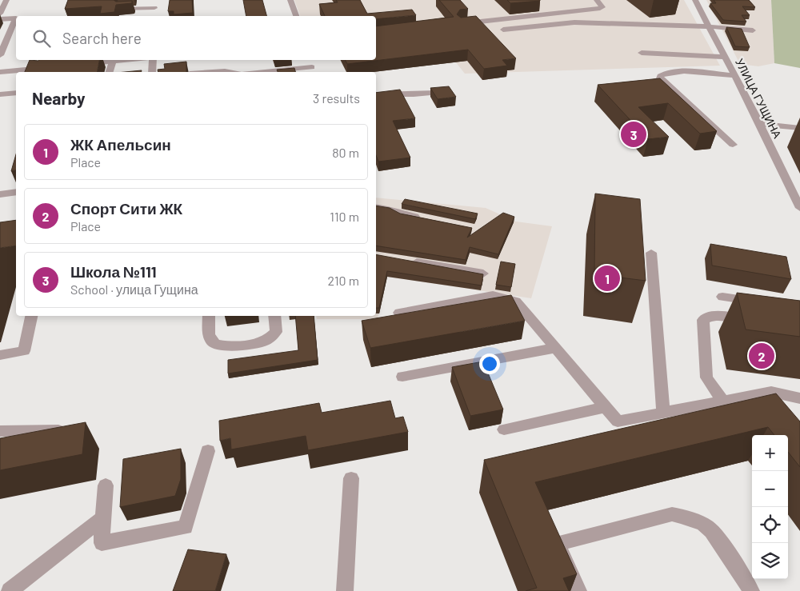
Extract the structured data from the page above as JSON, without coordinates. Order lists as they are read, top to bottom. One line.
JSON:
{"streets":{"street":["УЛИЦА ГУЩИНА"]},"page":{"search":"Search here","heading":["Nearby","3 results"],"pins":["3","1","2"],"list":[{"mark":"1","name":"ЖК Апельсин","note":"Place","value":"80 m"},{"mark":"2","name":"Спорт Сити ЖК","note":"Place","value":"110 m"},{"mark":"3","name":"Школа №111","note":"School · улица Гущина","value":"210 m"}],"map_buttons":["+","−"]}}
